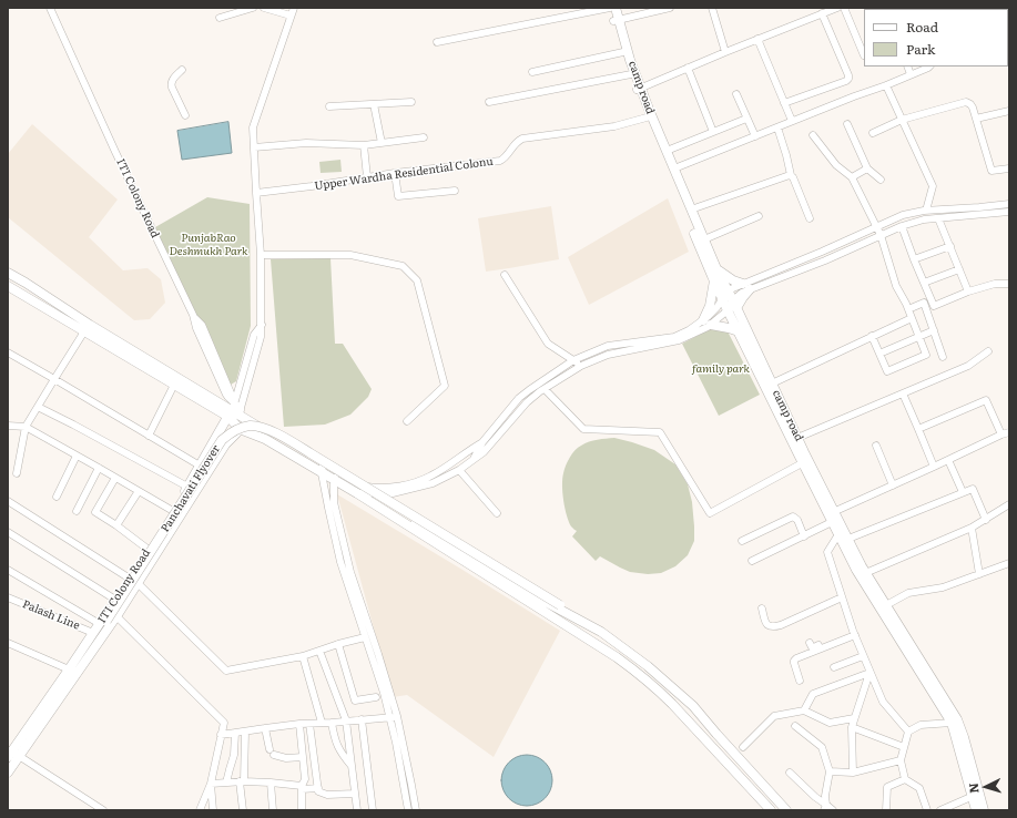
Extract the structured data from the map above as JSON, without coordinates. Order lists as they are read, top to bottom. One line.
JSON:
{"streets":{"main road":["camp road","ITI Colony Road","Panchavati Flyover"],"street":["Upper Wardha Residential Colonu","Palash Line"]},"crossings":[["camp road","Upper Wardha Residential Colonu"],["ITI Colony Road","Panchavati Flyover"],["ITI Colony Road","Palash Line"],["Panchavati Flyover","Palash Line"]],"parks":["PunjabRao Deshmukh Park","family park"],"legend":["Road","Park"],"north":"left"}
